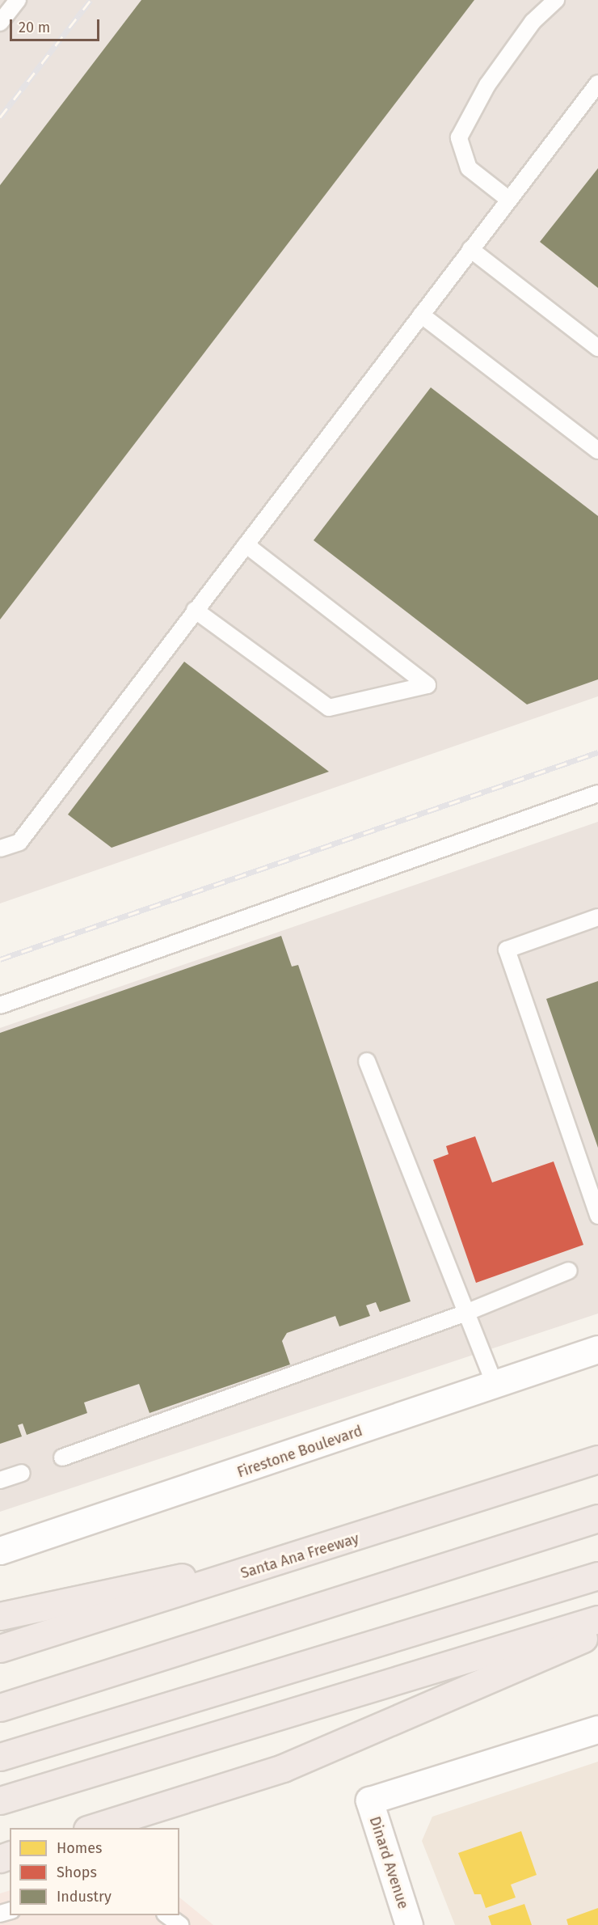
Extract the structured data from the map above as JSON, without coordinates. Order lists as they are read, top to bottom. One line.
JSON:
{"streets":{"highway":["Santa Ana Freeway"],"street":["Firestone Boulevard","Dinard Avenue"]},"legend":["Homes","Shops","Industry"],"scale_bar":"20 m"}
